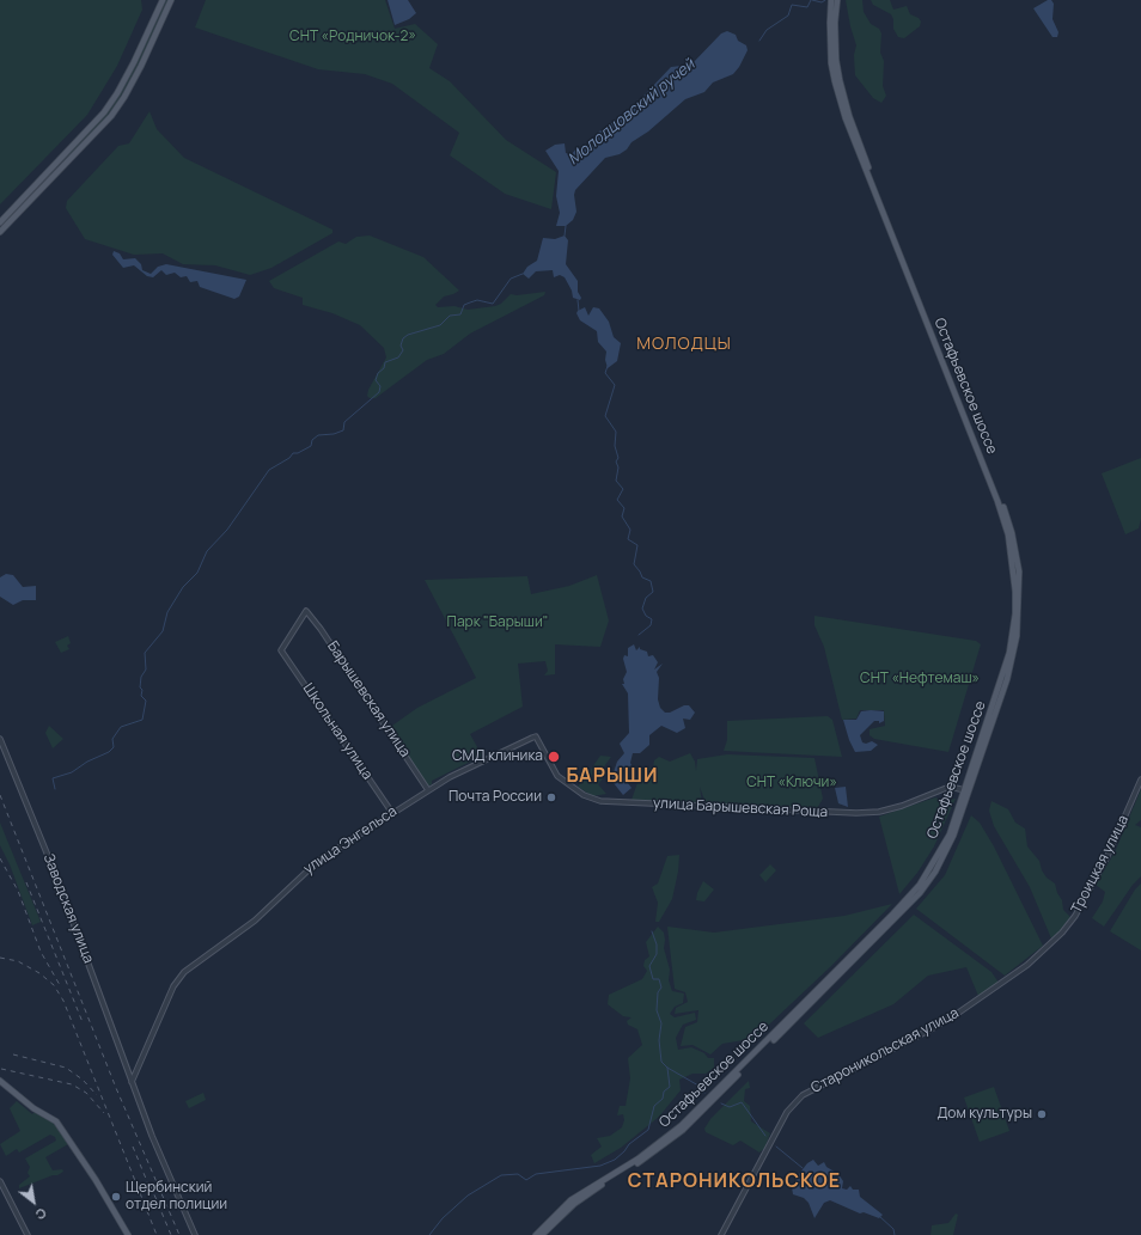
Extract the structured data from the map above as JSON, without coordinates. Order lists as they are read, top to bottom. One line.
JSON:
{"streets":{"main road":["Остафьевское шоссе"],"street":["Барышевская улица","Школьная улица","улица Барышевская Роща","улица Энгельса","Троицкая улица","Заводская улица","Староникольская улица"]},"crossings":[["Остафьевское шоссе","улица Барышевская Роща"],["Барышевская улица","Школьная улица"],["Барышевская улица","улица Энгельса"],["Школьная улица","улица Энгельса"],["улица Барышевская Роща","улица Энгельса"],["улица Энгельса","Заводская улица"],["Троицкая улица","Староникольская улица"]],"districts":["МОЛОДЦЫ","БАРЫШИ","СТАРОНИКОЛЬСКОЕ"],"water":["Молодцовский ручей"],"parks":["СНТ «Родничок-2»","Парк \"Барыши\"","СНТ «Нефтемаш»","СНТ «Ключи»"],"places":["СМД клиника","Почта России","Дом культуры","Щербинский отдел полиции"],"north":"bottom right"}
